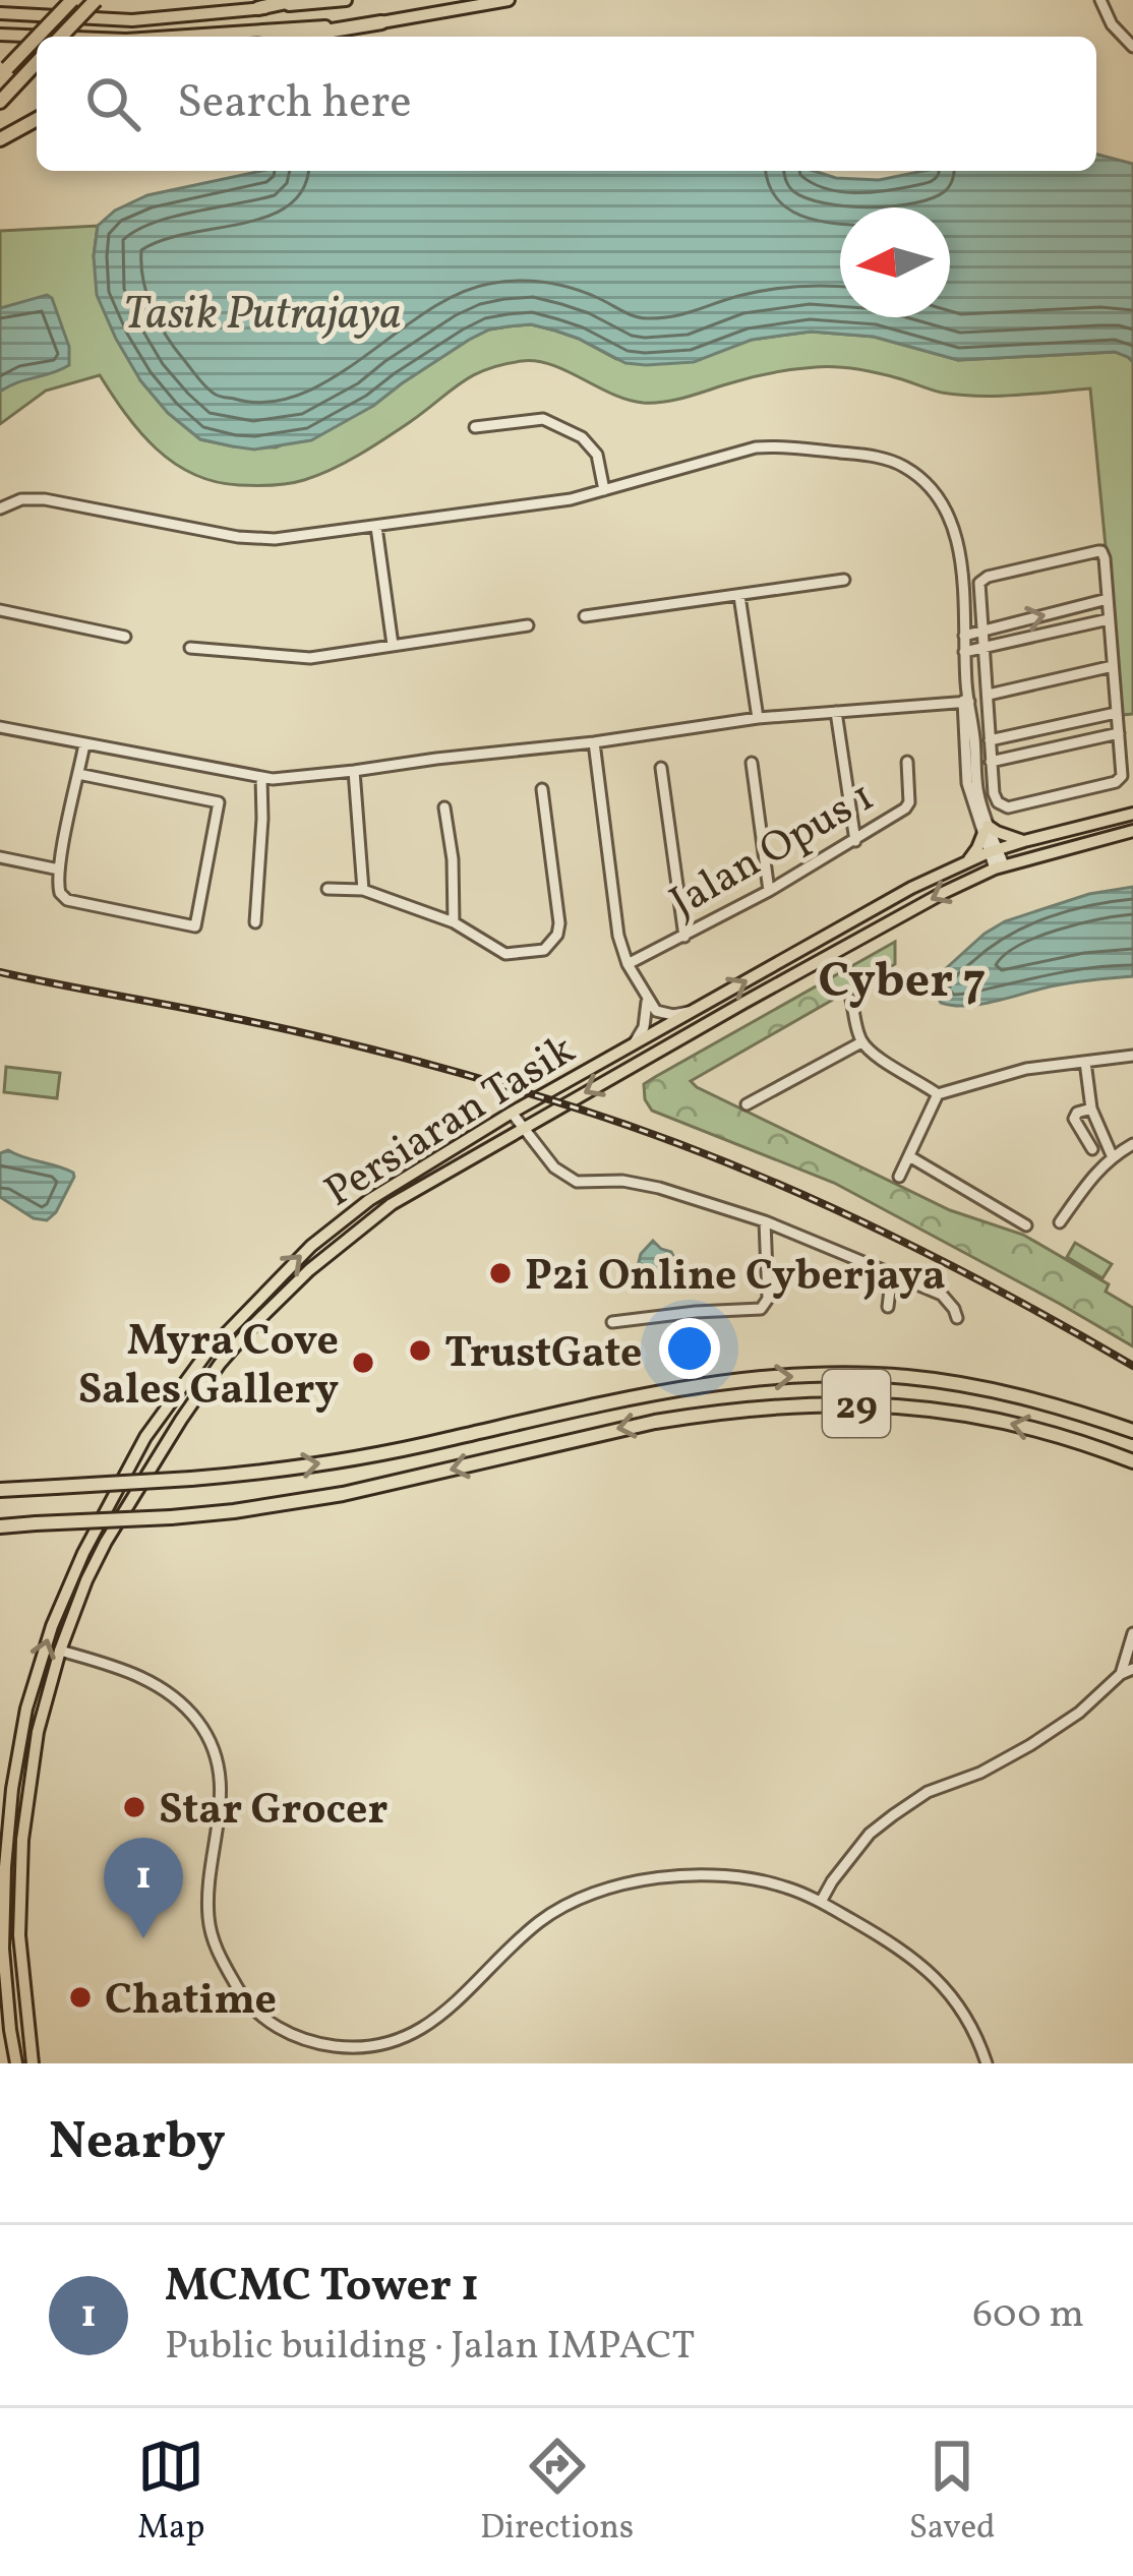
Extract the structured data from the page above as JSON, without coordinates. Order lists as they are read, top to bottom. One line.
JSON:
{"streets":{"highway":["29"],"main road":["Persiaran Tasik"],"street":["Jalan Opus 1"]},"districts":["Cyber 7"],"water":["Tasik Putrajaya"],"places":["P2i Online Cyberjaya","TrustGate","Myra Cove Sales Gallery","Star Grocer","Chatime"],"north":"left","page":{"search":"Search here","pins":"1","heading":"Nearby","list":[{"mark":"1","name":"MCMC Tower 1","note":"Public building · Jalan IMPACT","value":"600 m"}],"nav":["Map","Directions","Saved"]}}
